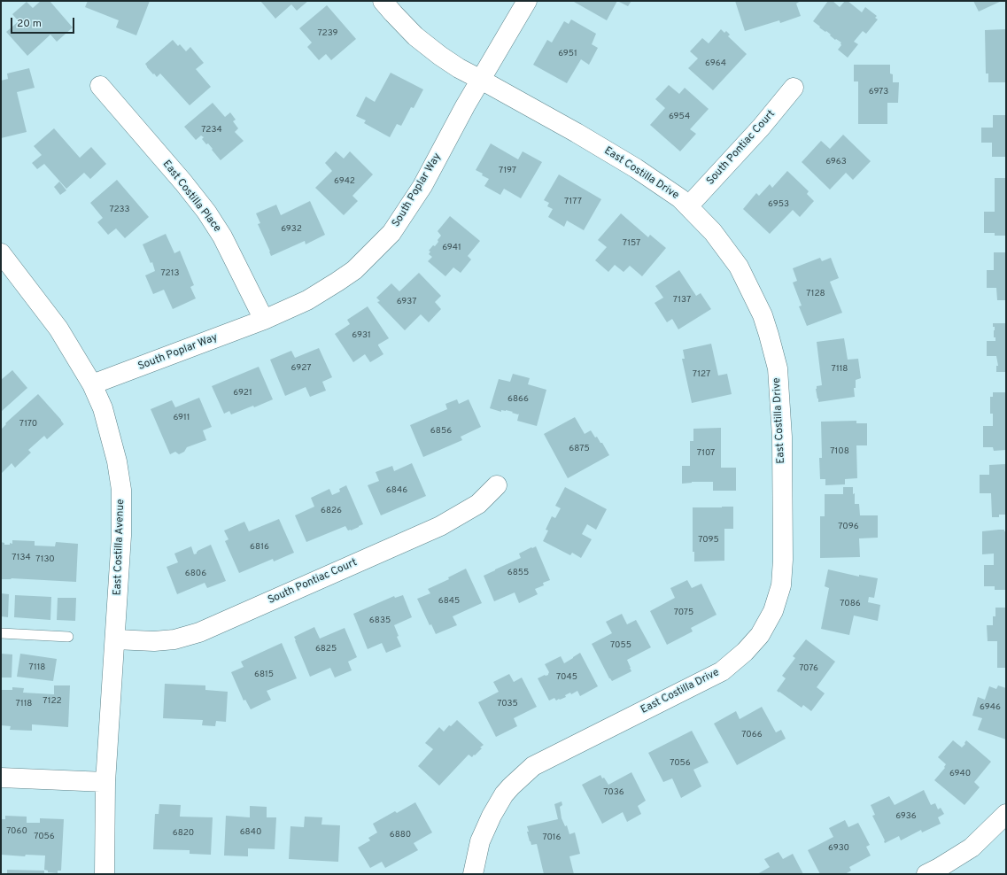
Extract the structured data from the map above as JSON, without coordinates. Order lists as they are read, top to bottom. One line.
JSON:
{"streets":{"street":["South Pontiac Court","East Costilla Drive","South Poplar Way","East Costilla Place","East Costilla Avenue"]},"crossings":[["South Pontiac Court","East Costilla Drive"],["South Pontiac Court","East Costilla Avenue"],["East Costilla Drive","South Poplar Way"],["South Poplar Way","East Costilla Place"],["South Poplar Way","East Costilla Avenue"]],"house_numbers":["7239","6951","6964","6973","6954","7234","6963","7197","6942","7177","6953","7233","6932","7157","6941","7213","7128","7137","6937","6931","6927","7118","7127","6921","6866","6911","7170","6856","6875","7108","7107","6846","6826","7096","7095","6816","7134","7130","6855","6806","6845","7086","7075","6835","7055","6825","7118","7076","6815","7045","7122","7118","7035","6946","7066","7056","6940","7036","6936","7060","6840","6820","6880","7056","7016","6930"],"scale_bar":"20 m"}
